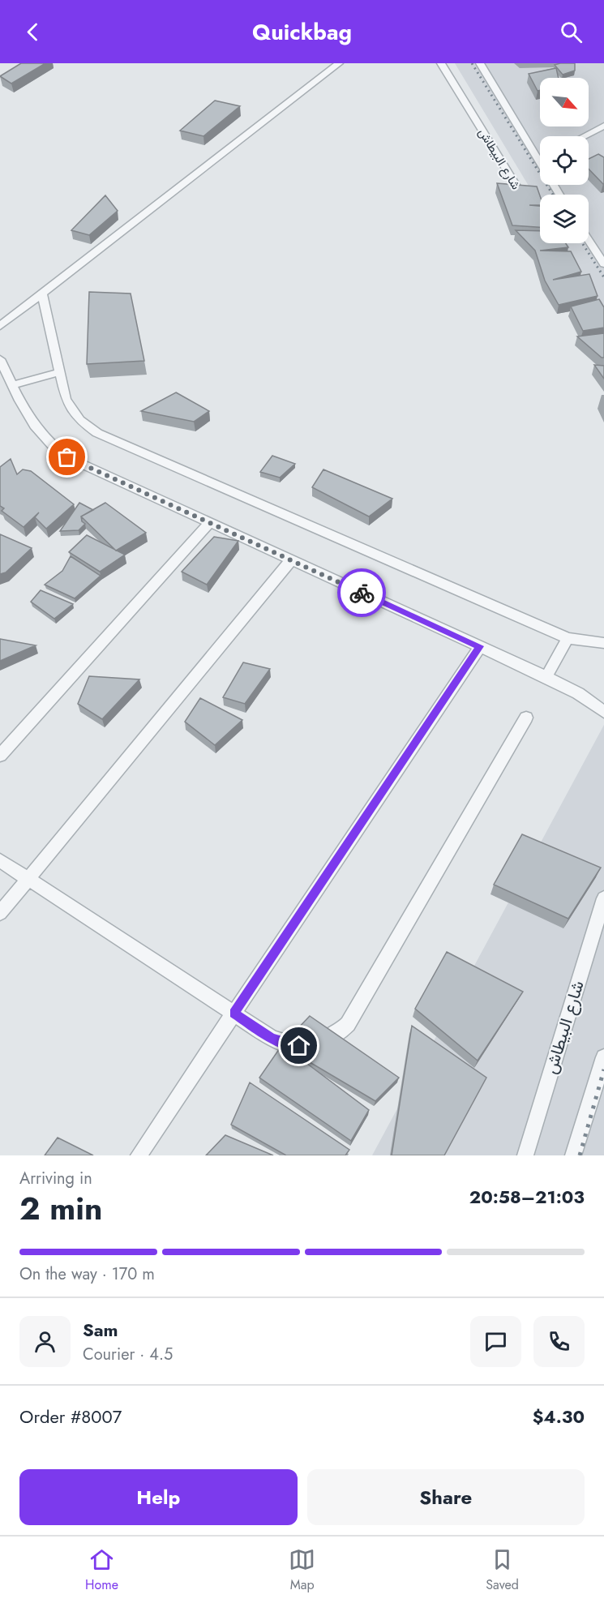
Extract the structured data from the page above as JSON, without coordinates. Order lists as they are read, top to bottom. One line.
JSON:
{"streets":{"lane":["شارع البيطاش"]},"north":"bottom right","page":{"header":"Quickbag","heading":["2 min","Arriving in","20:58–21:03"],"panel":["Sam","Courier · 4.5","Order #8007","$4.30"],"bar":"On the way · 170 m","buttons":["Help","Share"],"tabs":["Home","Map","Saved"]}}
